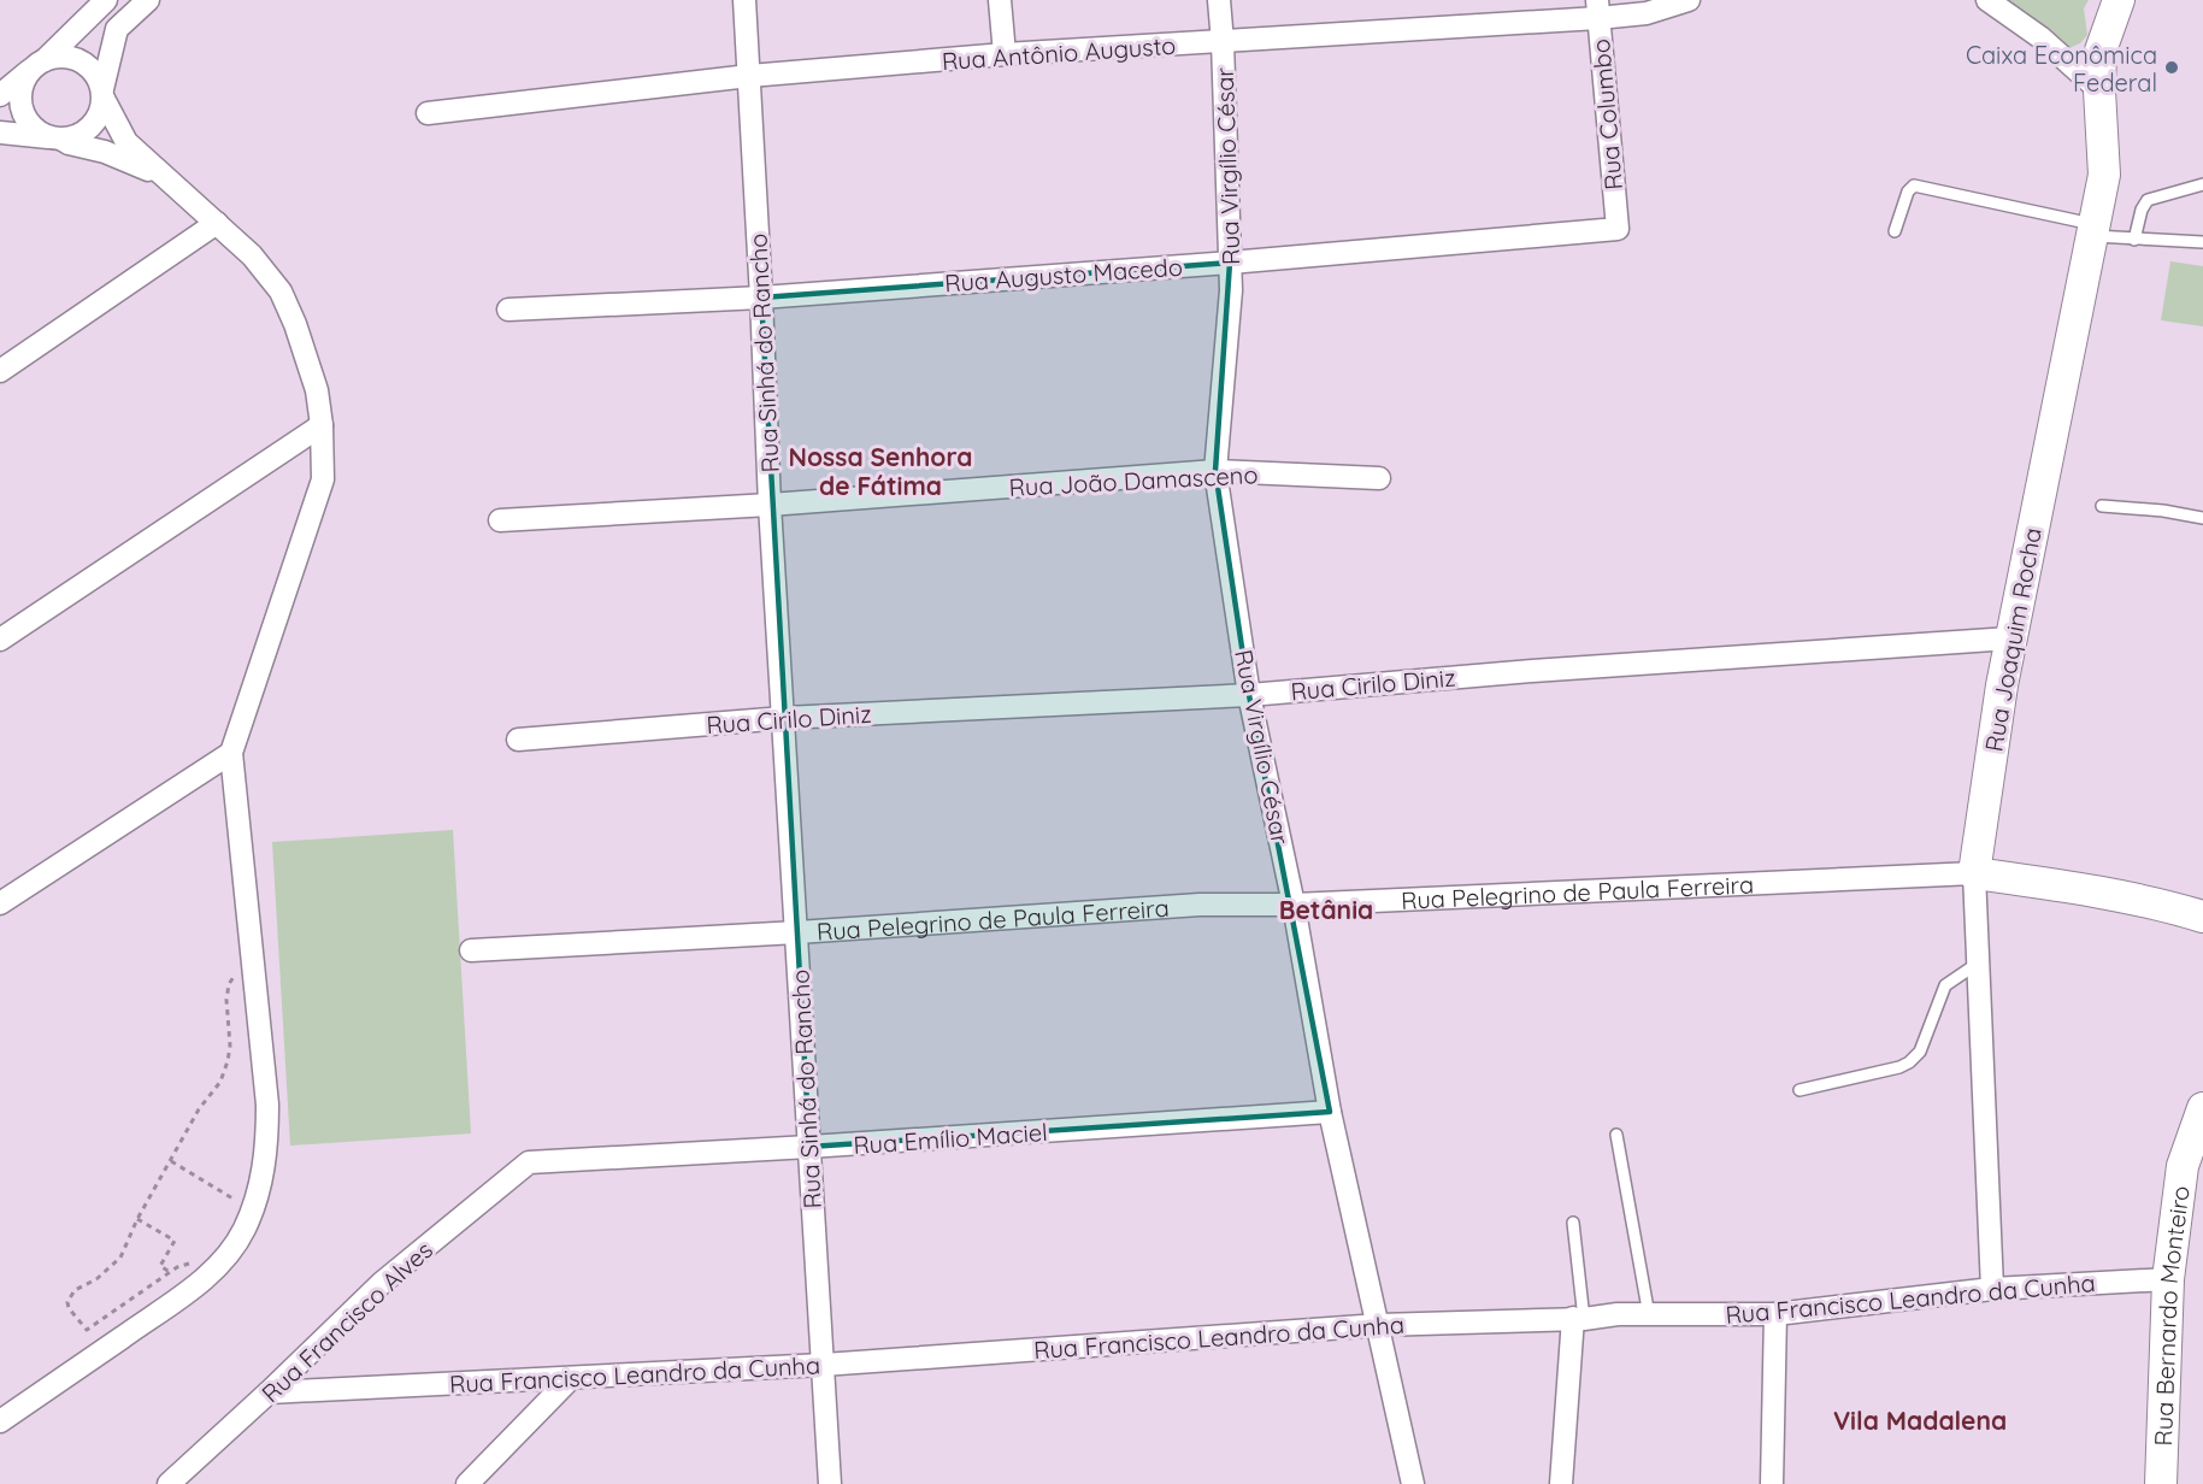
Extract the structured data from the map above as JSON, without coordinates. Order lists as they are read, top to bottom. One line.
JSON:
{"streets":{"main road":["Rua Joaquim Rocha","Rua Pelegrino de Paula Ferreira","Rua Bernardo Monteiro"],"street":["Rua Antônio Augusto","Rua Columbo","Rua Virgílio César","Rua Augusto Macedo","Rua Sinhá do Rancho","Rua João Damasceno","Rua Cirilo Diniz","Rua Emílio Maciel","Rua Francisco Leandro da Cunha","Rua Francisco Alves"]},"crossings":[["Rua Antônio Augusto","Rua Columbo"],["Rua Antônio Augusto","Rua Virgílio César"],["Rua Antônio Augusto","Rua Sinhá do Rancho"],["Rua Columbo","Rua Augusto Macedo"],["Rua Virgílio César","Rua Augusto Macedo"],["Rua Virgílio César","Rua João Damasceno"],["Rua Virgílio César","Rua Cirilo Diniz"],["Rua Virgílio César","Rua Pelegrino de Paula Ferreira"],["Rua Virgílio César","Rua Emílio Maciel"],["Rua Virgílio César","Rua Francisco Leandro da Cunha"],["Rua Augusto Macedo","Rua Sinhá do Rancho"],["Rua Sinhá do Rancho","Rua João Damasceno"],["Rua Sinhá do Rancho","Rua Cirilo Diniz"],["Rua Sinhá do Rancho","Rua Pelegrino de Paula Ferreira"],["Rua Sinhá do Rancho","Rua Emílio Maciel"],["Rua Sinhá do Rancho","Rua Francisco Leandro da Cunha"],["Rua Joaquim Rocha","Rua Cirilo Diniz"],["Rua Joaquim Rocha","Rua Pelegrino de Paula Ferreira"],["Rua Joaquim Rocha","Rua Francisco Leandro da Cunha"],["Rua Emílio Maciel","Rua Francisco Alves"],["Rua Francisco Leandro da Cunha","Rua Bernardo Monteiro"],["Rua Francisco Leandro da Cunha","Rua Francisco Alves"]],"districts":["Nossa Senhora de Fátima","Betânia","Vila Madalena"],"places":["Caixa Econômica Federal"]}
